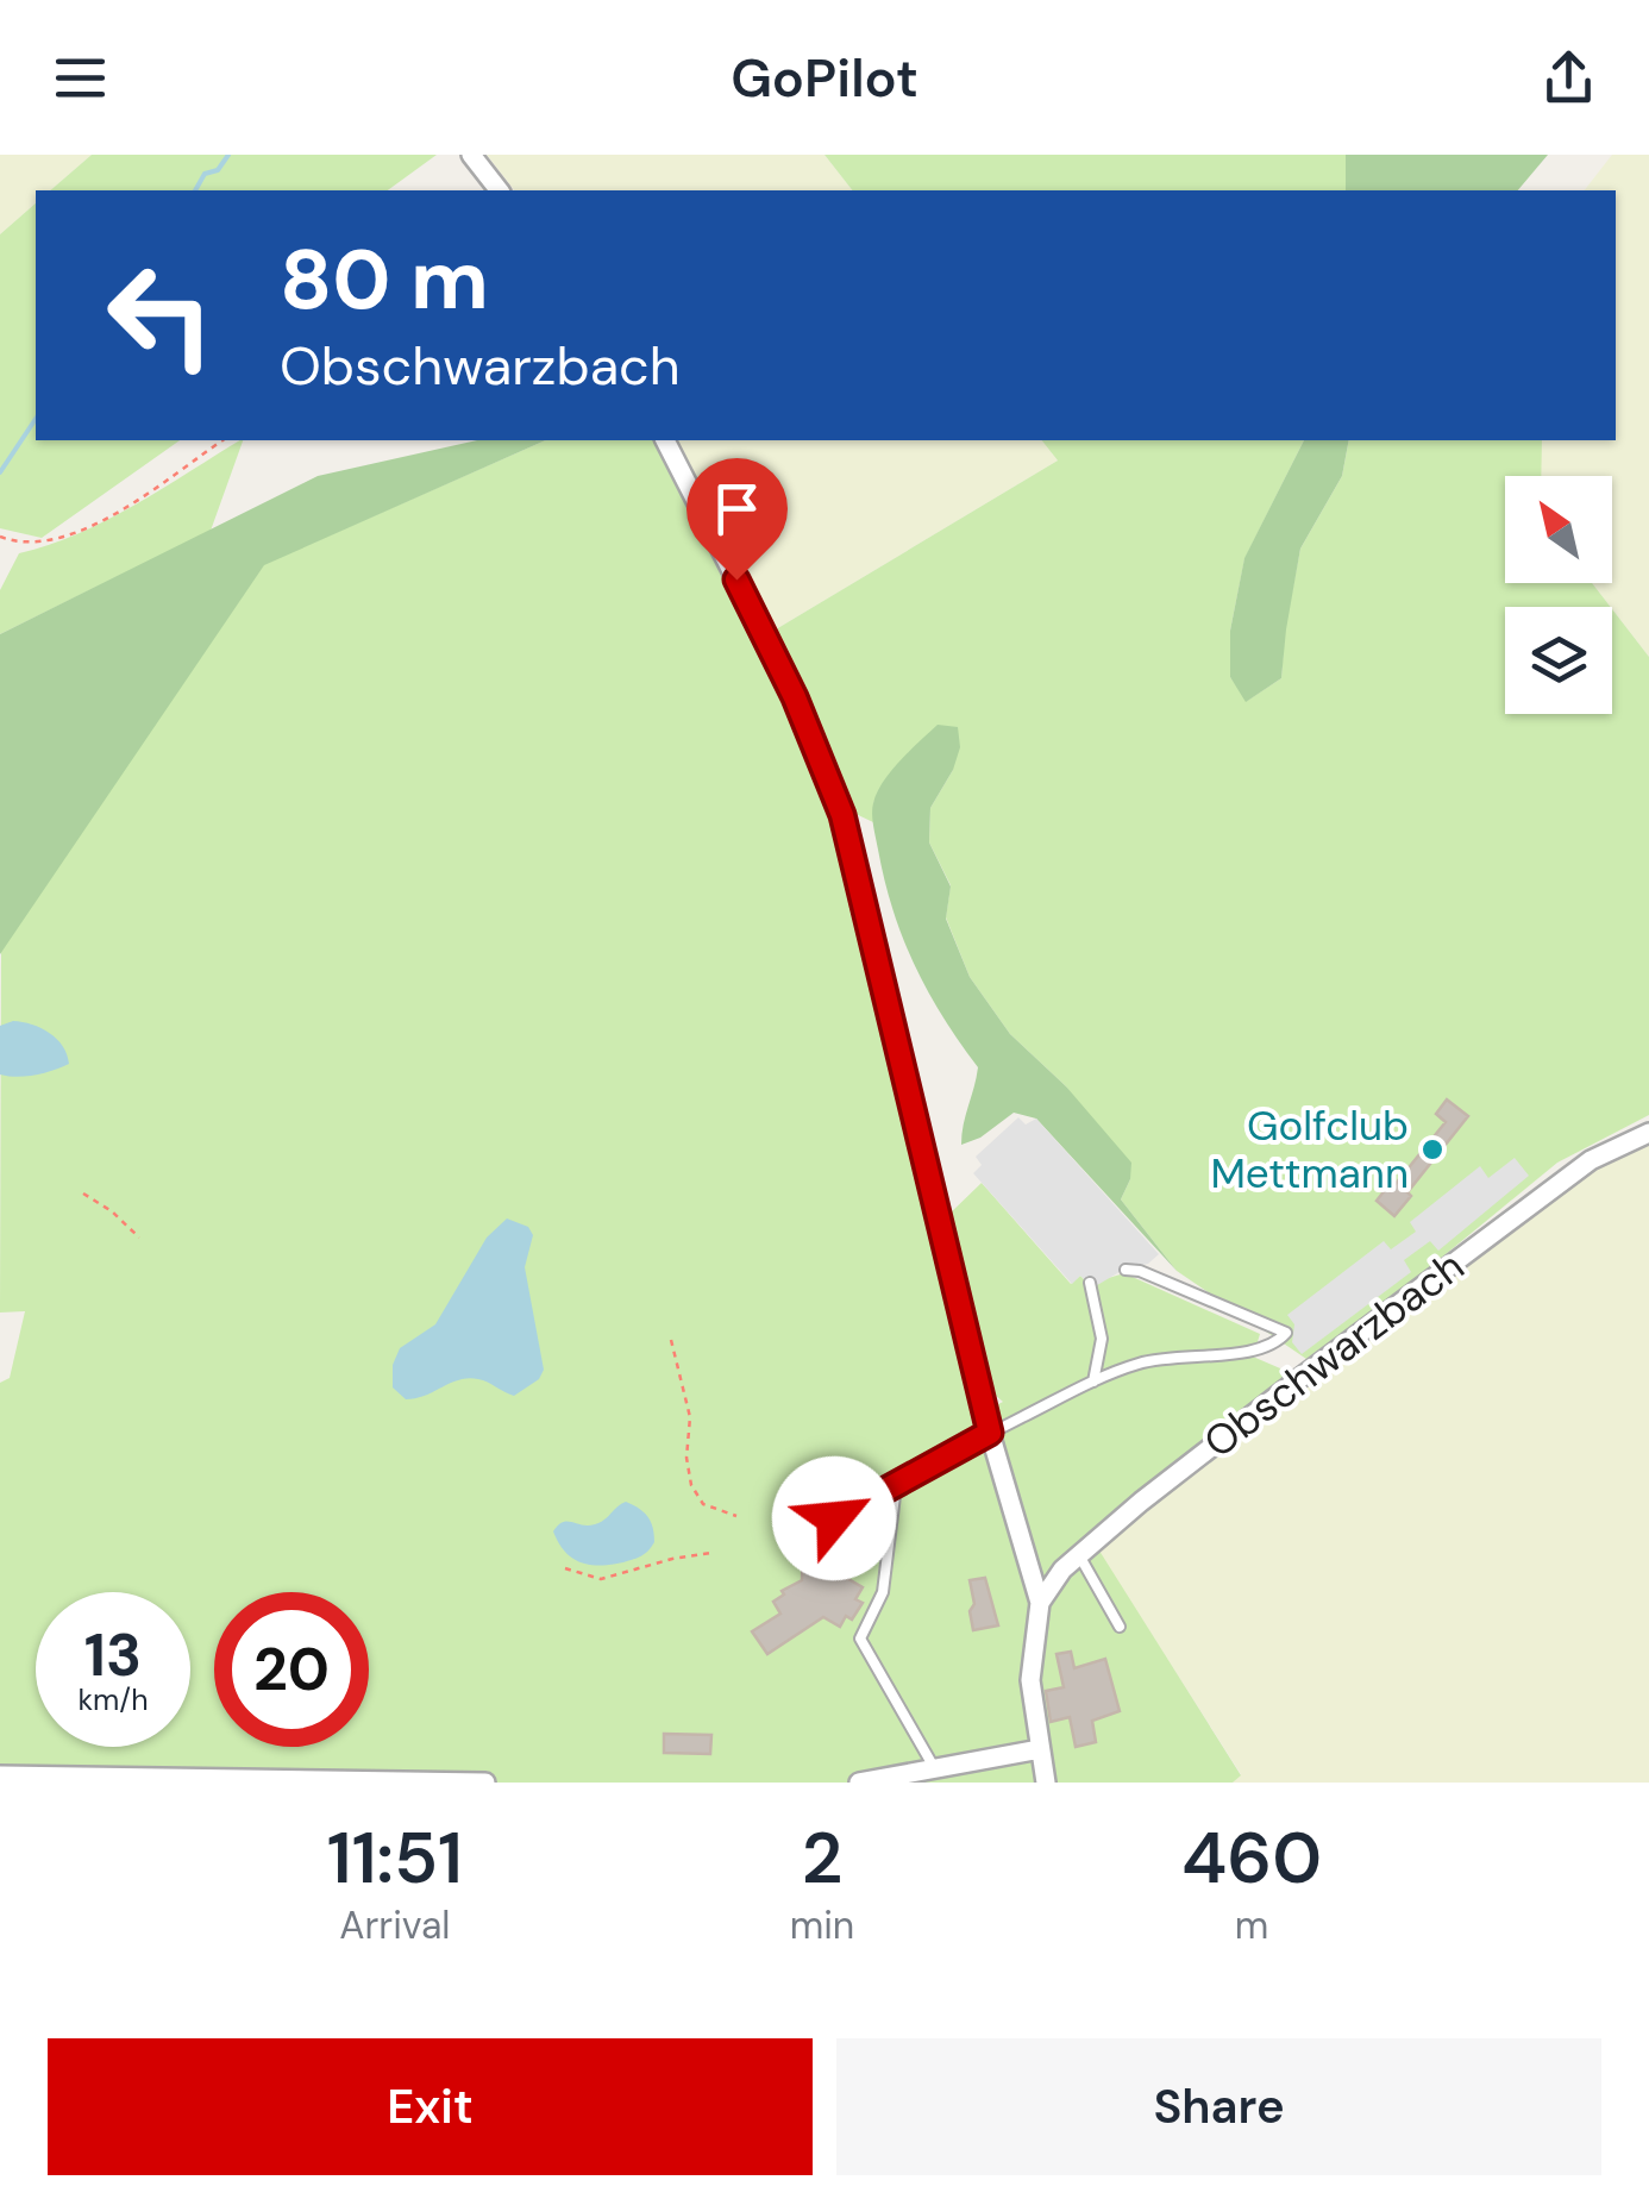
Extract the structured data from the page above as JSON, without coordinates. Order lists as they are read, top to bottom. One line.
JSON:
{"streets":{"street":["Obschwarzbach"]},"places":["Golfclub Mettmann"],"north":"top left","page":{"header":"GoPilot","turn":["80 m","Obschwarzbach"],"speed":"13 km/h","limit":"20","eta":["11:51","Arrival","2","min","460","m"],"buttons":["Exit","Share"]}}
